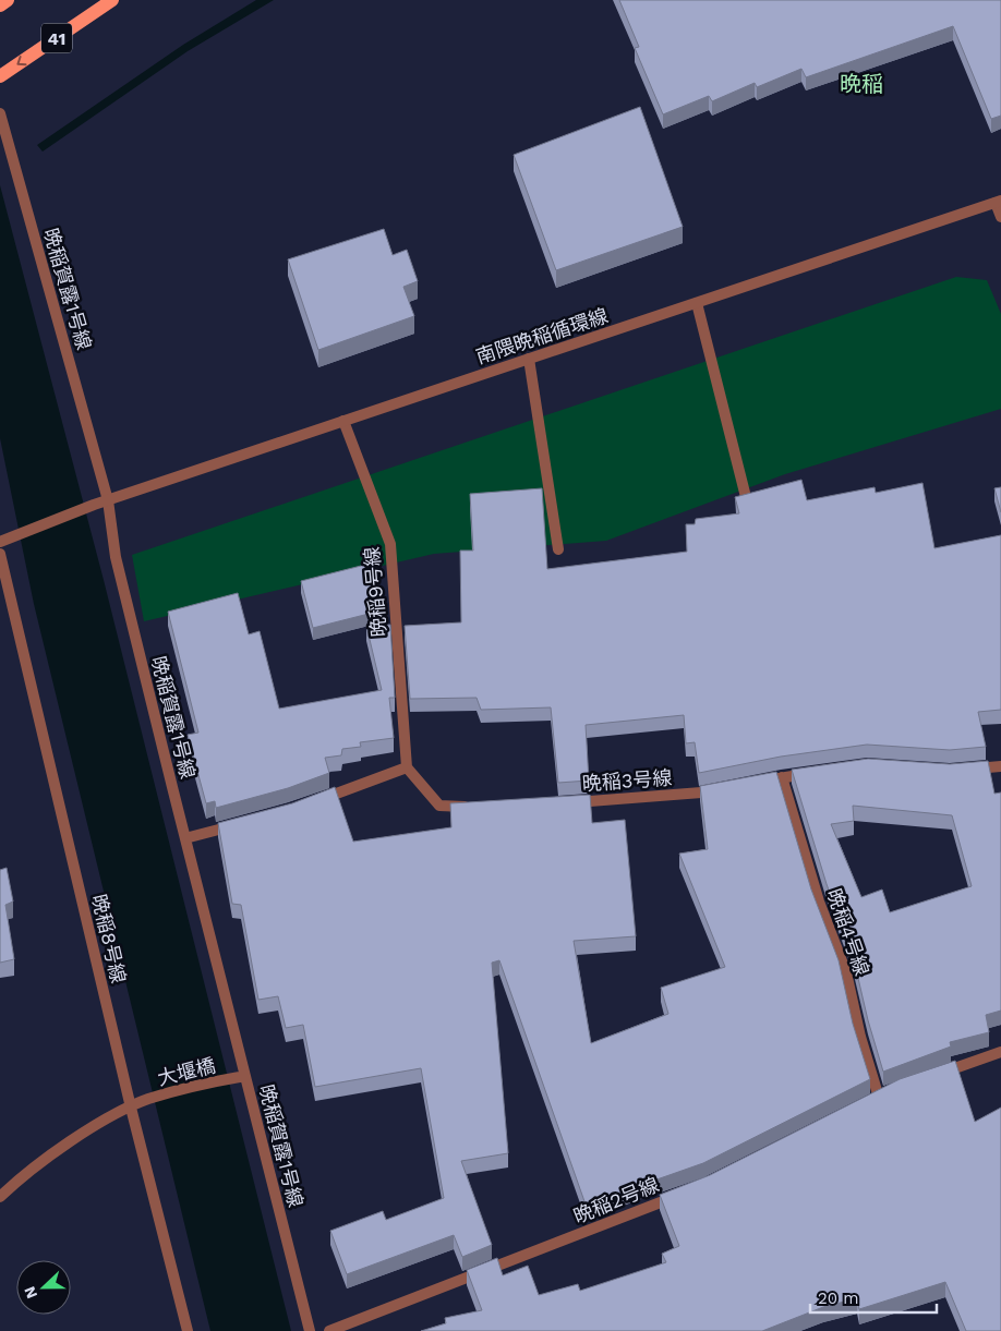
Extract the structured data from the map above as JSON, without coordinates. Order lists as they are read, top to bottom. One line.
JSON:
{"streets":{"main road":["41"],"street":["晩稲賀露1号線","南隈晩稲循環線","晩稲9号線","晩稲3号線","晩稲4号線","晩稲8号線","大堰橋","晩稲2号線"]},"crossings":[["晩稲賀露1号線","南隈晩稲循環線"],["晩稲賀露1号線","大堰橋"],["南隈晩稲循環線","晩稲9号線"],["晩稲8号線","大堰橋"]],"districts":["晩稲"],"scale_bar":"20 m","north":"left"}
